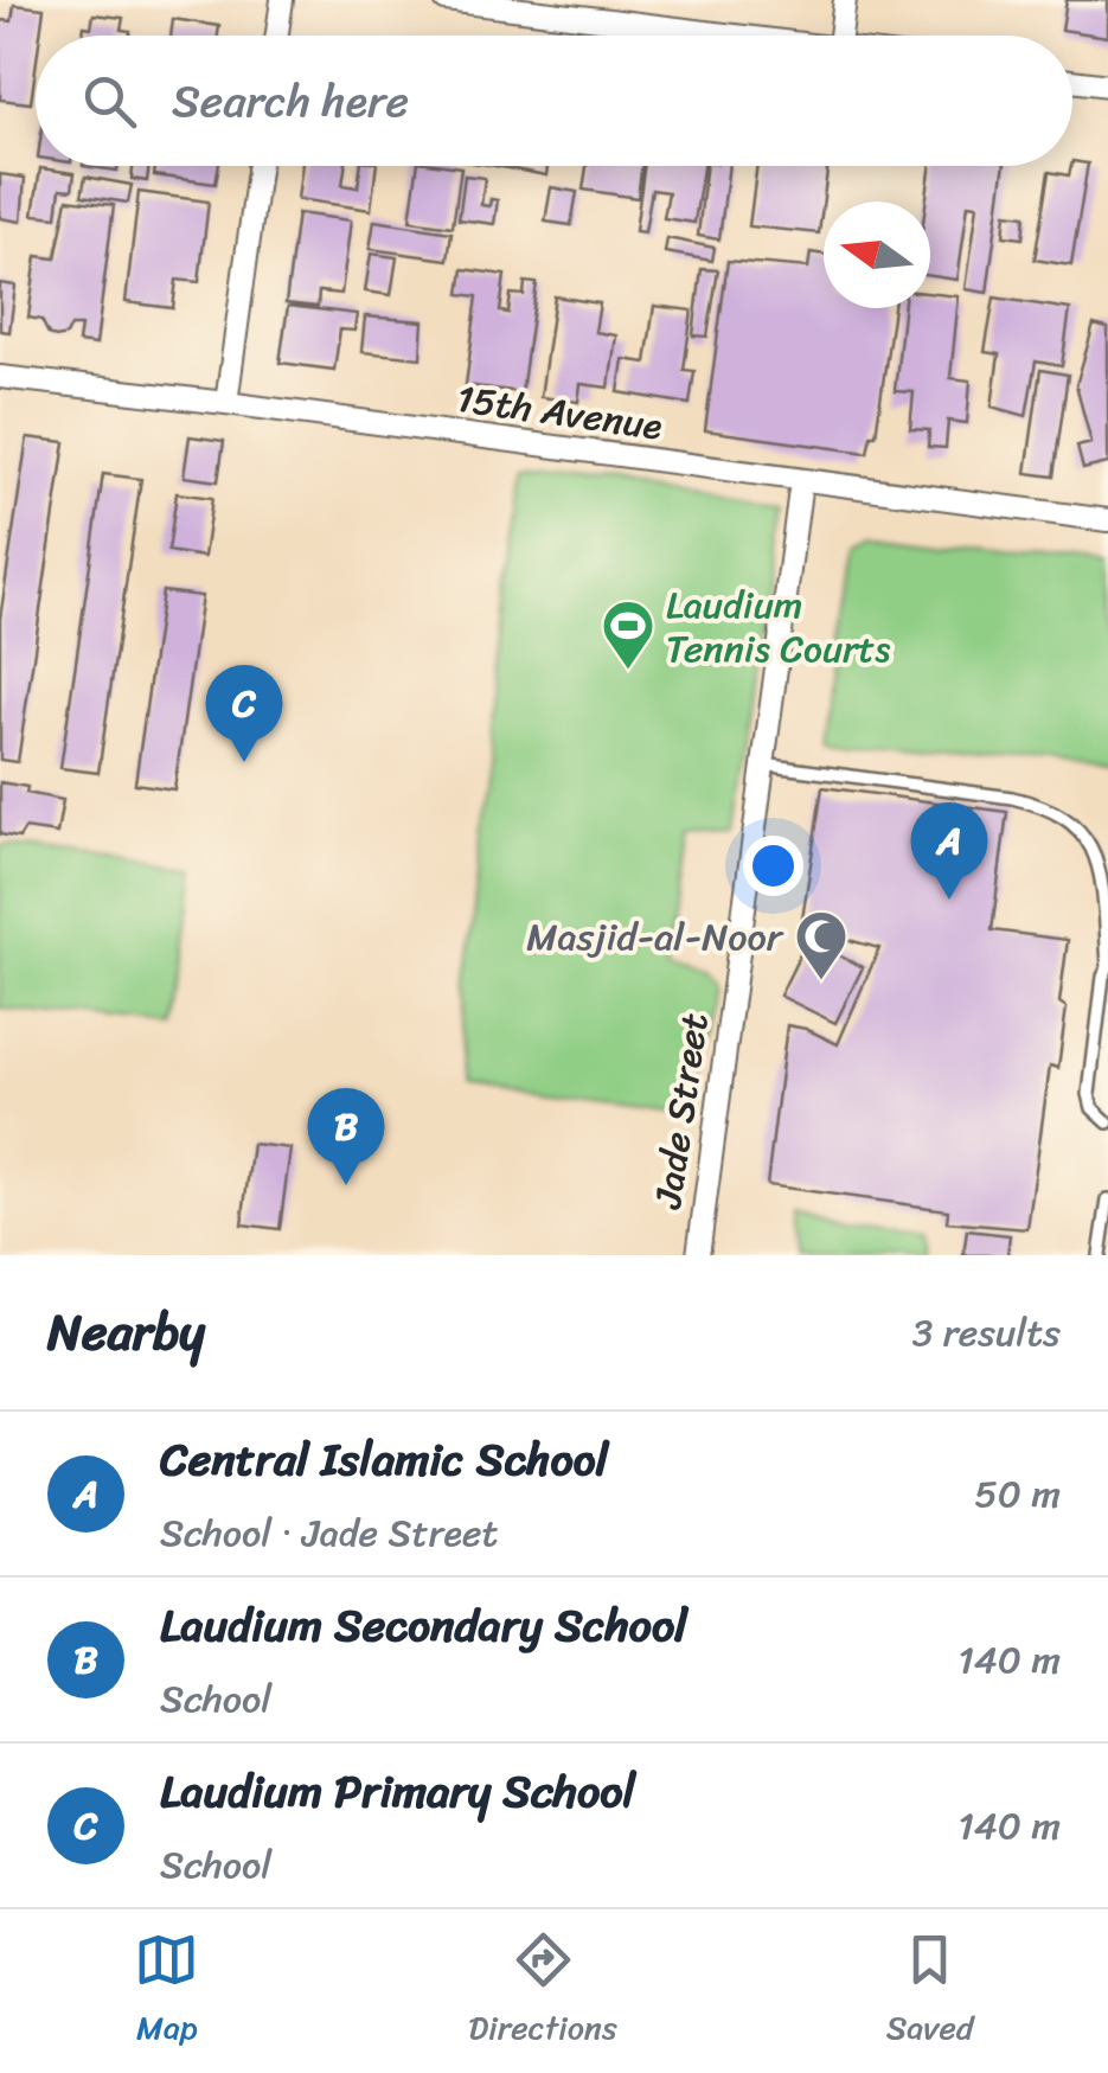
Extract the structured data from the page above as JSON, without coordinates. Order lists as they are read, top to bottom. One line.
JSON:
{"streets":{"street":["15th Avenue","Jade Street"]},"crossings":[["15th Avenue","Jade Street"]],"places":{"sports":["Laudium Tennis Courts"],"mosque":["Masjid-al-Noor"]},"north":"left","page":{"search":"Search here","pins":["C","A","B"],"heading":["Nearby","3 results"],"list":[{"mark":"A","name":"Central Islamic School","note":"School · Jade Street","value":"50 m"},{"mark":"B","name":"Laudium Secondary School","note":"School","value":"140 m"},{"mark":"C","name":"Laudium Primary School","note":"School","value":"140 m"}],"nav":["Map","Directions","Saved"]}}
